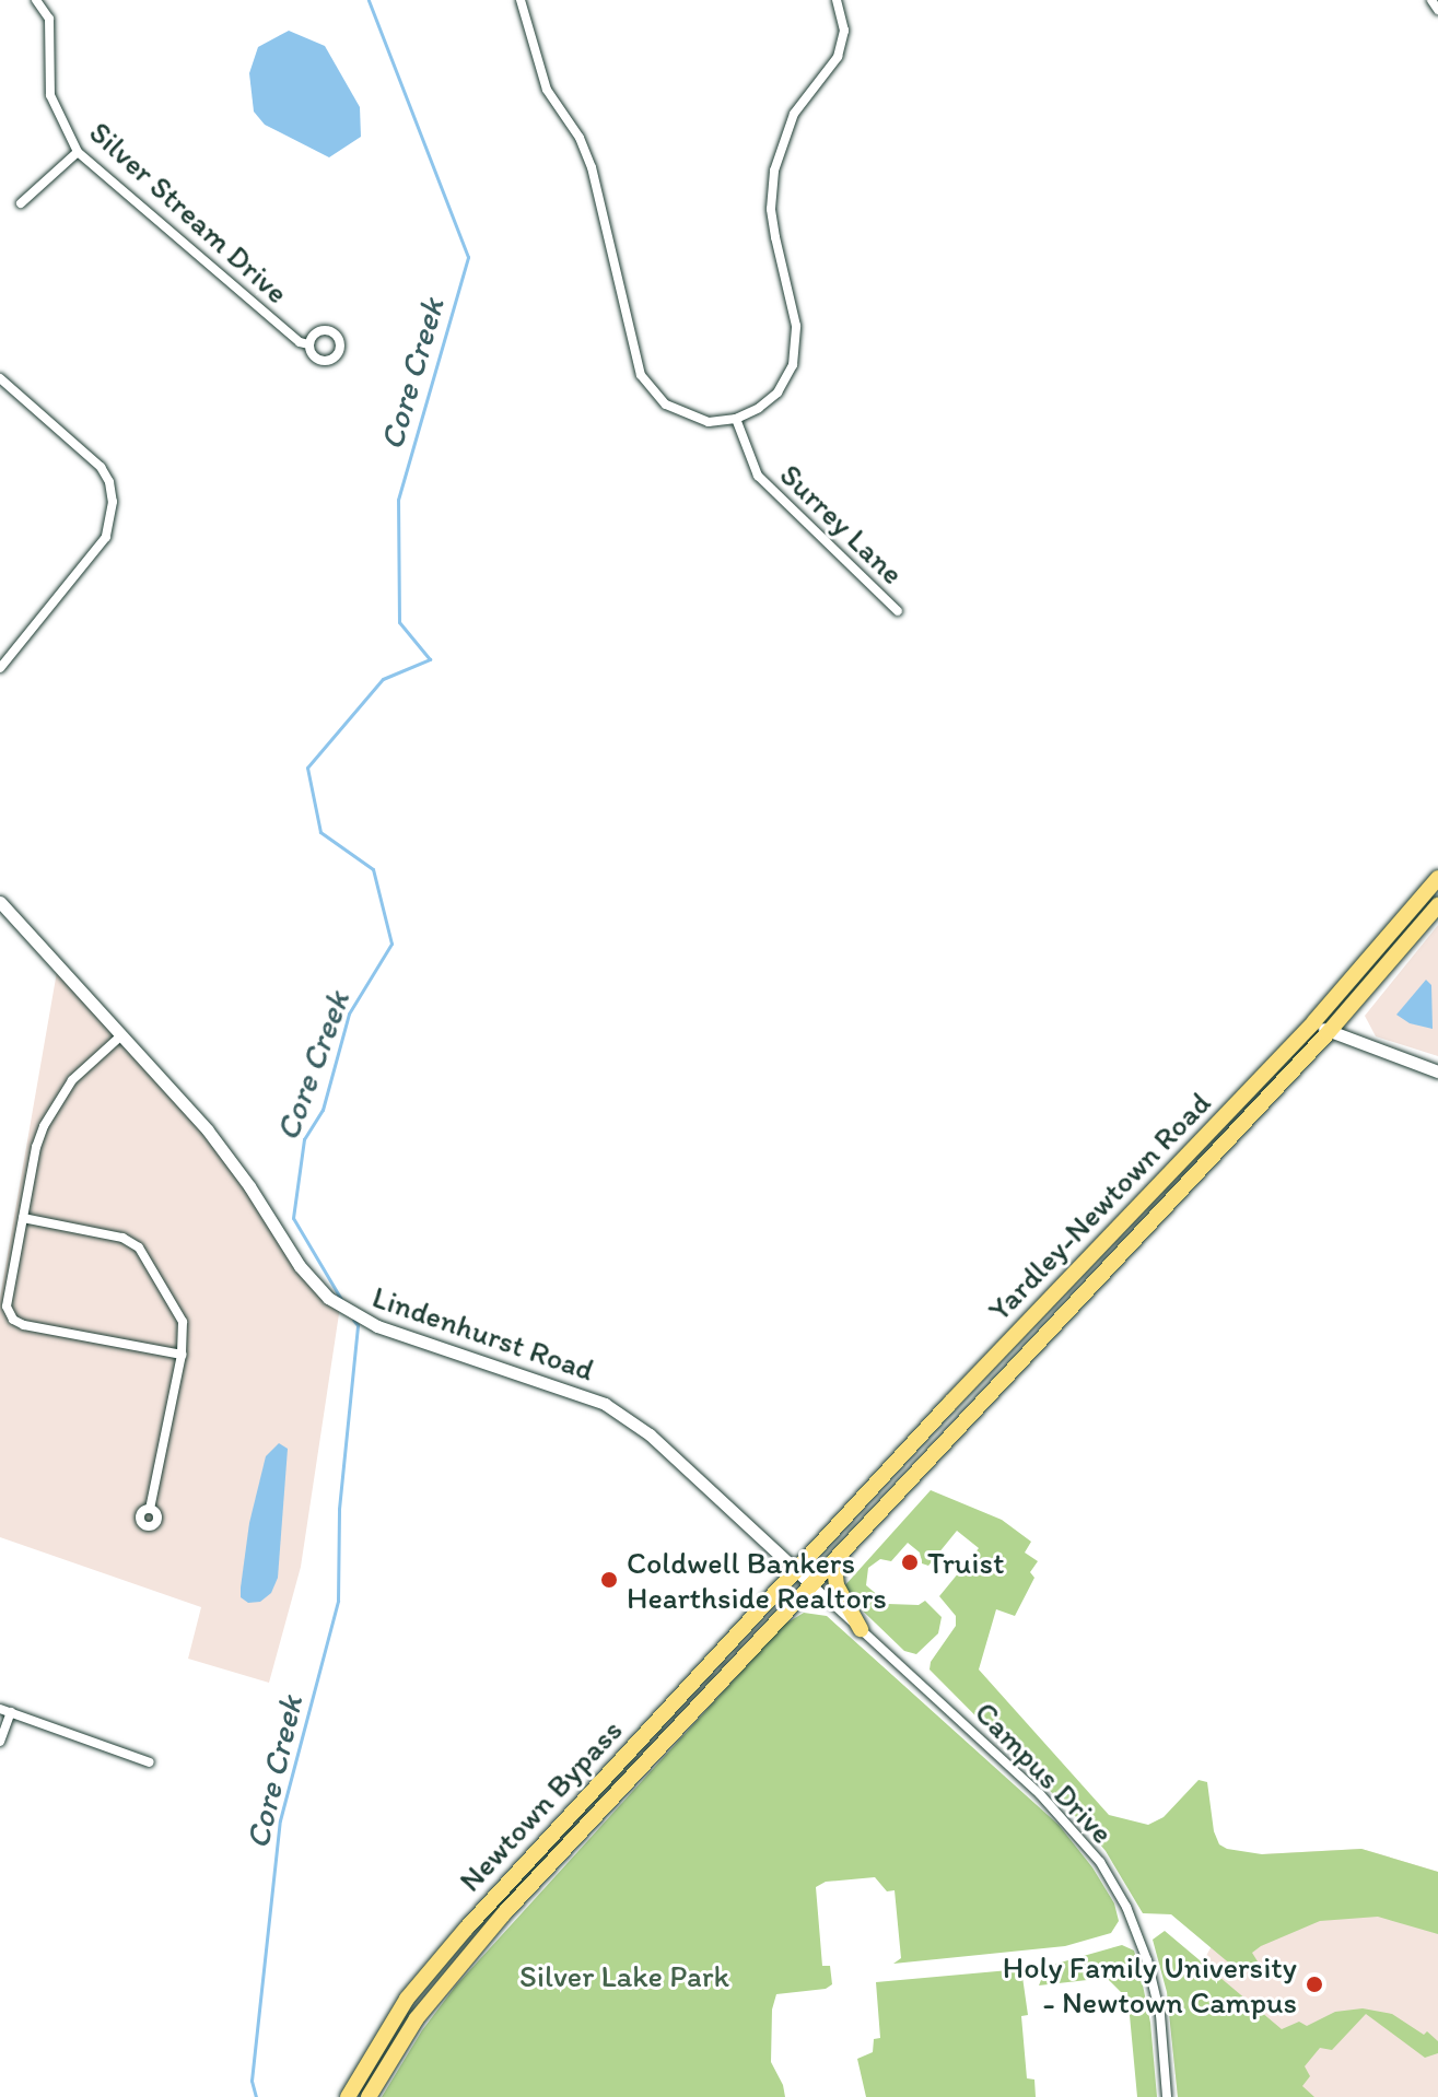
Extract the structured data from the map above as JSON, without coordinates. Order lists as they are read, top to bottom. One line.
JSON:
{"streets":{"highway":["Yardley-Newtown Road","Newtown Bypass"],"street":["Silver Stream Drive","Surrey Lane","Lindenhurst Road","Campus Drive"]},"crossings":[["Yardley-Newtown Road","Lindenhurst Road"],["Yardley-Newtown Road","Campus Drive"],["Yardley-Newtown Road","Newtown Bypass"],["Lindenhurst Road","Campus Drive"],["Lindenhurst Road","Newtown Bypass"],["Campus Drive","Newtown Bypass"]],"water":["Core Creek"],"parks":["Silver Lake Park"],"places":["Truist","Coldwell Bankers Hearthside Realtors","Holy Family University - Newtown Campus"]}
